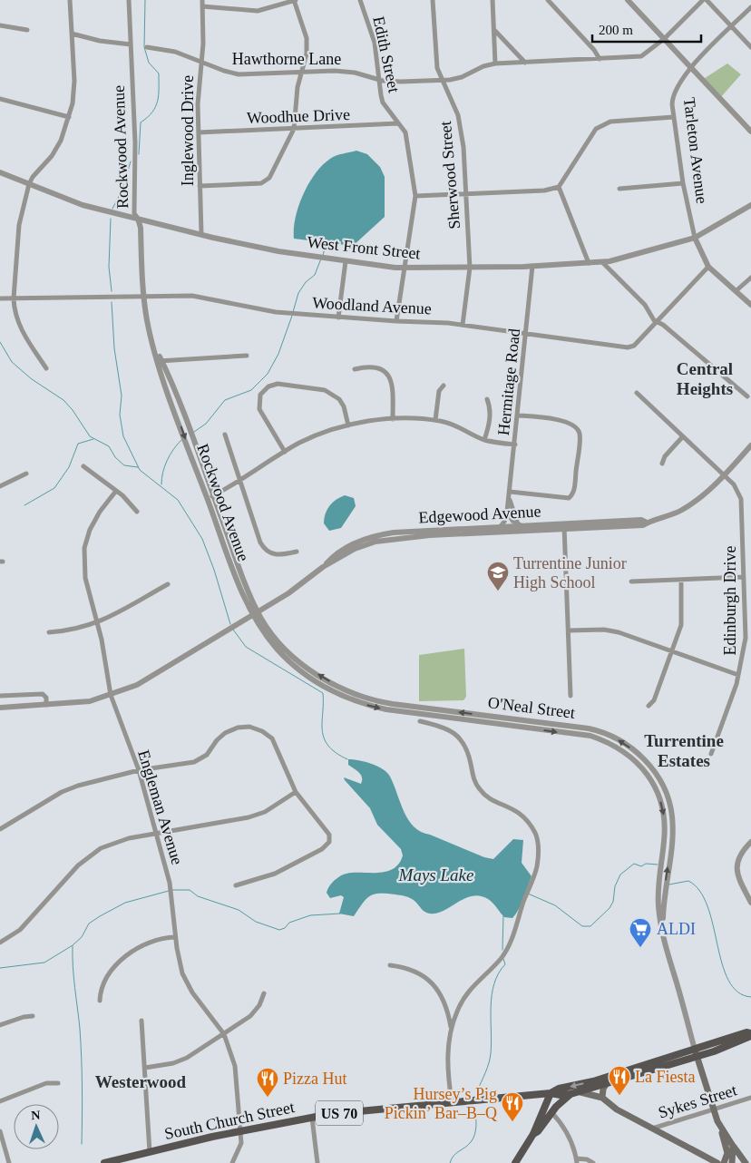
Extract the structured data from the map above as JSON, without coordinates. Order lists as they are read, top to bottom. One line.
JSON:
{"streets":{"main road":["US 70","South Church Street"],"street":["Edith Street","Hawthorne Lane","Woodhue Drive","Inglewood Drive","Rockwood Avenue","Tarleton Avenue","Sherwood Street","West Front Street","Woodland Avenue","Hermitage Road","Edgewood Avenue","Edinburgh Drive","O'Neal Street","Engleman Avenue","Sykes Street"]},"crossings":[["Edith Street","Hawthorne Lane"],["Edith Street","Woodhue Drive"],["Edith Street","West Front Street"],["Edith Street","Woodland Avenue"],["Hawthorne Lane","Inglewood Drive"],["Hawthorne Lane","Sherwood Street"],["Woodhue Drive","Inglewood Drive"],["Inglewood Drive","West Front Street"],["Rockwood Avenue","West Front Street"],["Rockwood Avenue","Woodland Avenue"],["Rockwood Avenue","Edgewood Avenue"],["Rockwood Avenue","O'Neal Street"],["Tarleton Avenue","West Front Street"],["Tarleton Avenue","Woodland Avenue"],["Sherwood Street","West Front Street"],["Sherwood Street","Woodland Avenue"],["West Front Street","Hermitage Road"],["Woodland Avenue","Hermitage Road"],["Hermitage Road","Edgewood Avenue"],["Edgewood Avenue","Edinburgh Drive"],["Edgewood Avenue","O'Neal Street"],["Edgewood Avenue","Engleman Avenue"],["O'Neal Street","South Church Street"],["Engleman Avenue","South Church Street"]],"districts":["Central Heights","Turrentine Estates","Westerwood"],"water":["Mays Lake"],"places":{"school or university":["Turrentine Junior High School"],"supermarket":["ALDI"],"restaurant":["La Fiesta","Pizza Hut","Hursey’s Pig Pickin’ Bar–B–Q"]},"scale_bar":"200 m","north":"top"}
